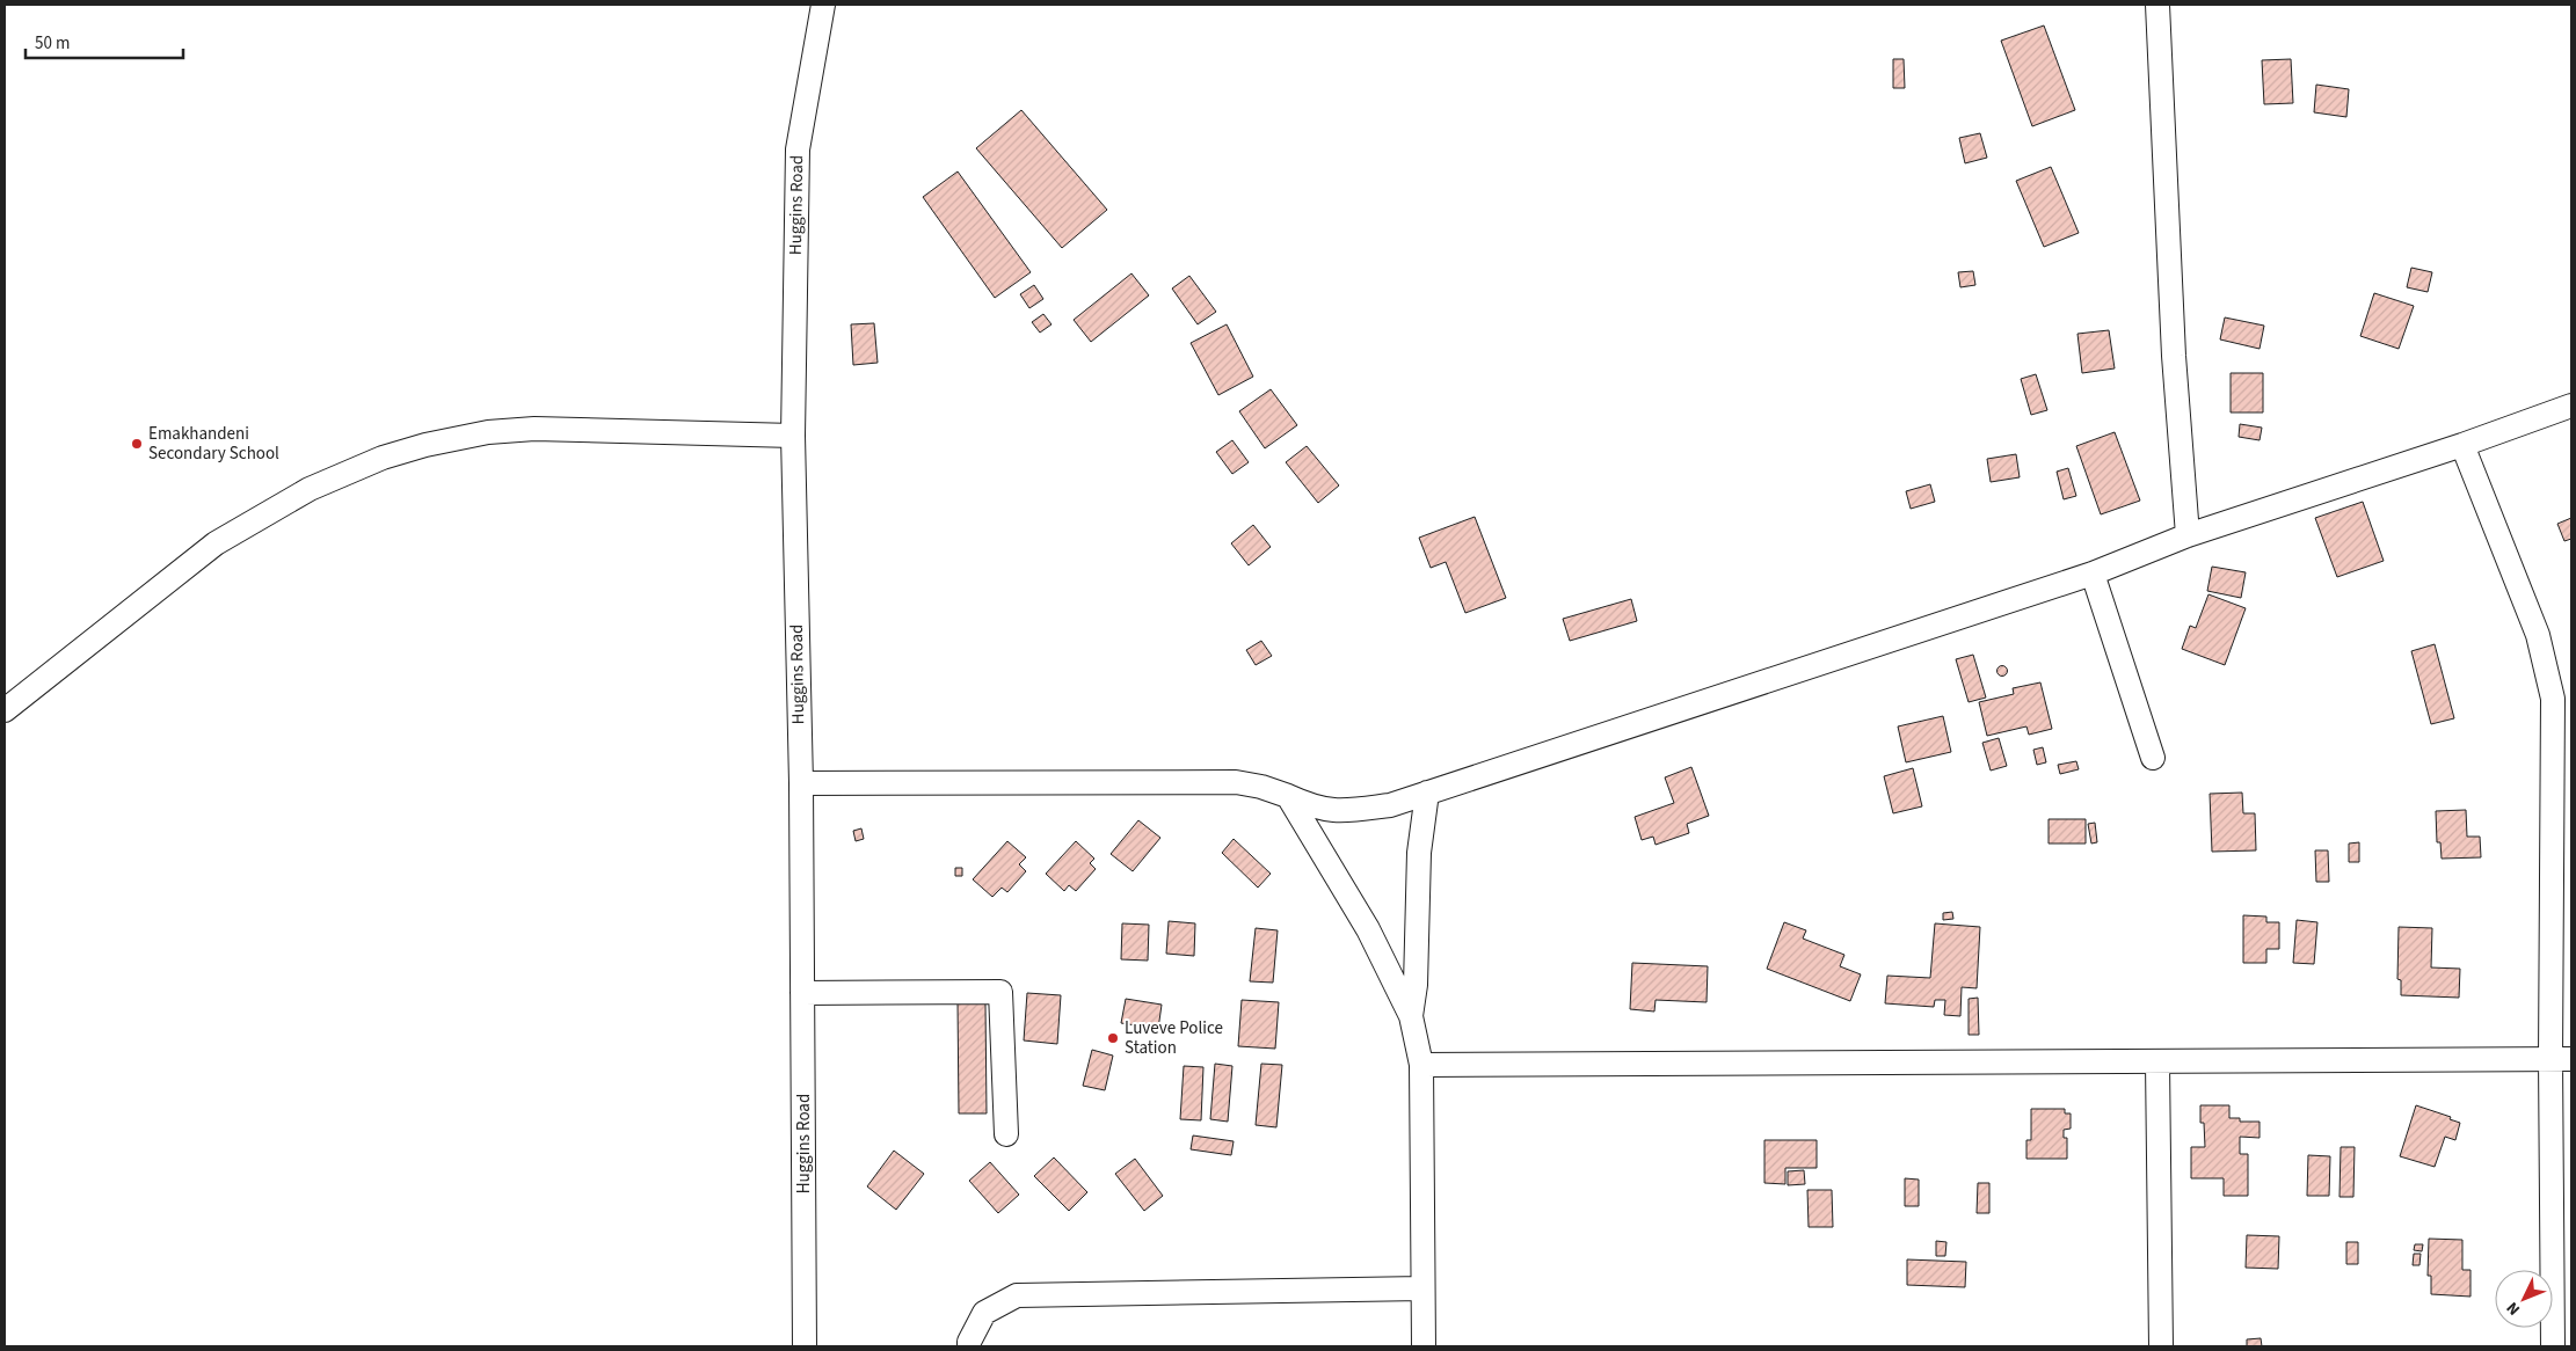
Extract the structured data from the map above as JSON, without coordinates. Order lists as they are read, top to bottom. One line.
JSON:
{"streets":{"street":["Huggins Road"]},"places":["Emakhandeni Secondary School","Luveve Police Station"],"scale_bar":"50 m","north":"bottom left"}
